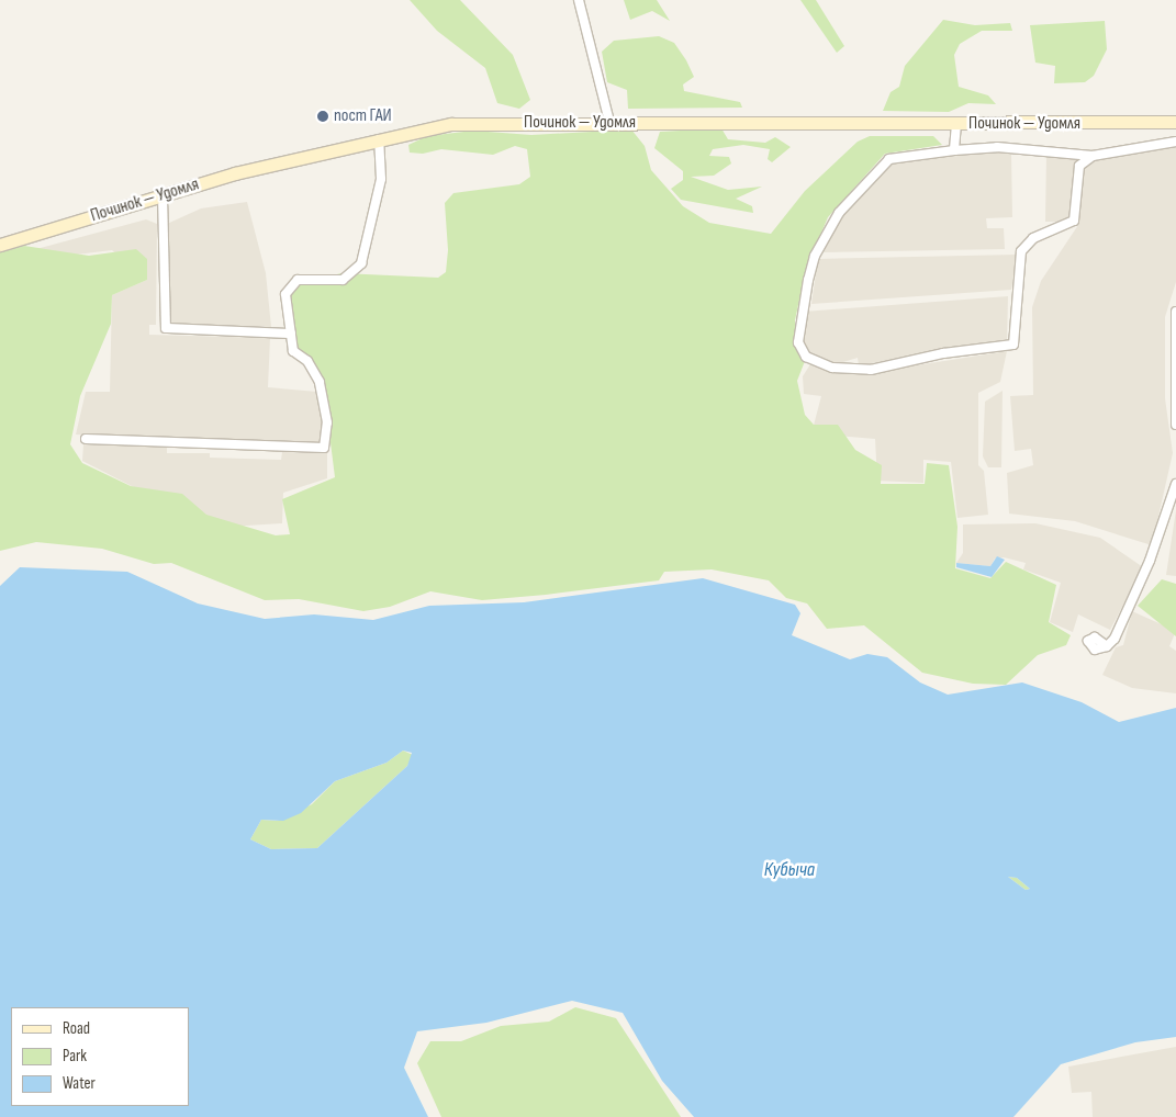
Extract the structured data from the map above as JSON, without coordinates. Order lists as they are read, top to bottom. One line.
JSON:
{"streets":{"main road":["Починок — Удомля"]},"water":["Кубыча"],"places":["пост ГАИ"],"legend":["Road","Park","Water"]}
